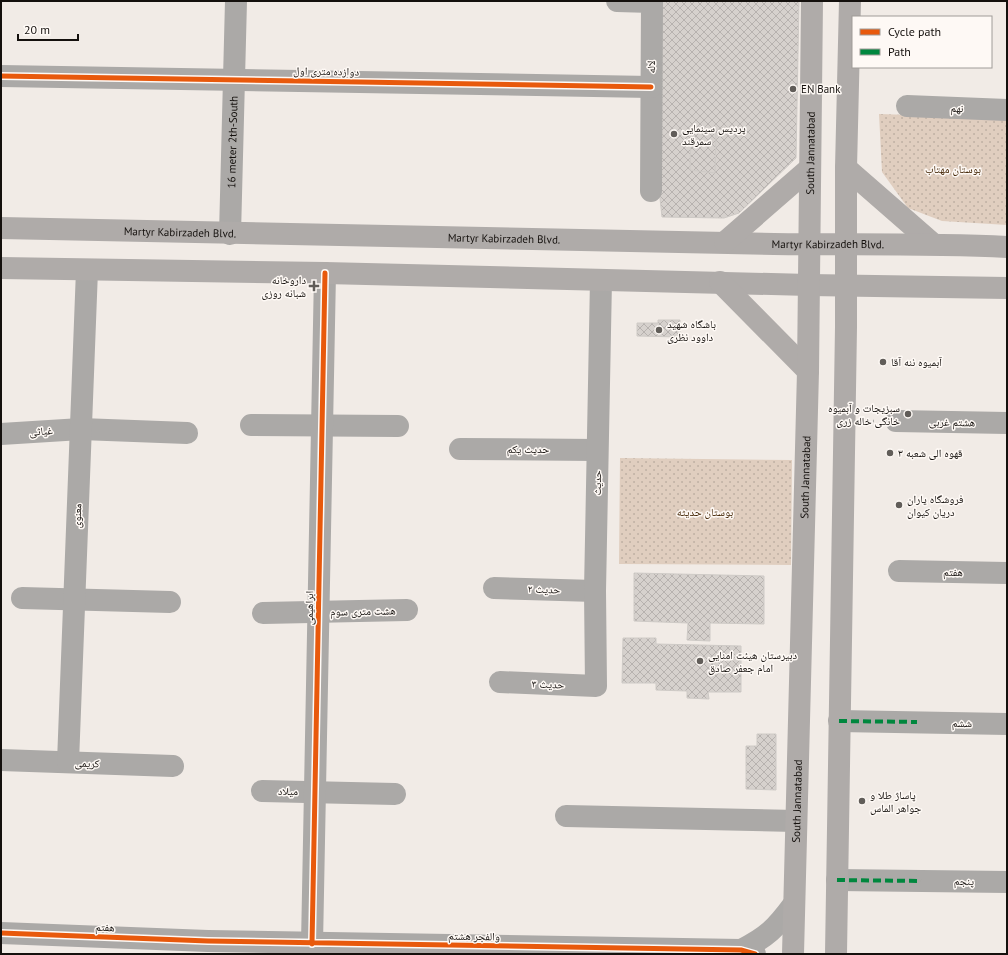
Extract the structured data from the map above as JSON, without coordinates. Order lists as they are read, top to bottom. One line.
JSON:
{"streets":{"main road":["South Jannatabad","Martyr Kabirzadeh Blvd."],"street":["لاله","دوازده متری اول","نهم","16 meter 2th-South","هشتم غربی","غیاثی","حدیث یکم","حدیث","معنوی","هفتم","حدیث ۲","ابراهیمی","هشت متری سوم","حدیث ۳","ششم","کریمی","میلاد","پنجم","والفجر هشتم"]},"crossings":[["لاله","دوازده متری اول"],["دوازده متری اول","16 meter 2th-South"],["16 meter 2th-South","Martyr Kabirzadeh Blvd."],["South Jannatabad","Martyr Kabirzadeh Blvd."],["غیاثی","معنوی"],["حدیث یکم","حدیث"],["حدیث","حدیث ۲"],["حدیث","حدیث ۳"],["معنوی","کریمی"],["هفتم","والفجر هشتم"],["ابراهیمی","هشت متری سوم"],["ابراهیمی","میلاد"],["ابراهیمی","والفجر هشتم"]],"parks":["بوستان مهتاب","بوستان حدیثه"],"places":{"other":["EN Bank","پردیس سینمایی سمرقند","باشگاه شهید داوود نظری","آبمیوه ننه آقا","سبزیجات و آبمیوه خانگی خاله زری","قهوه الی شعبه ۳","فروشگاه یاران دریان کیوان","دبیرستان هیئت امنایی امام جعفر صادق","پاساژ طلا و جواهر الماس"],"health":["داروخانه شبانه روزی"]},"legend":["Cycle path","Path"],"scale_bar":"20 m"}
